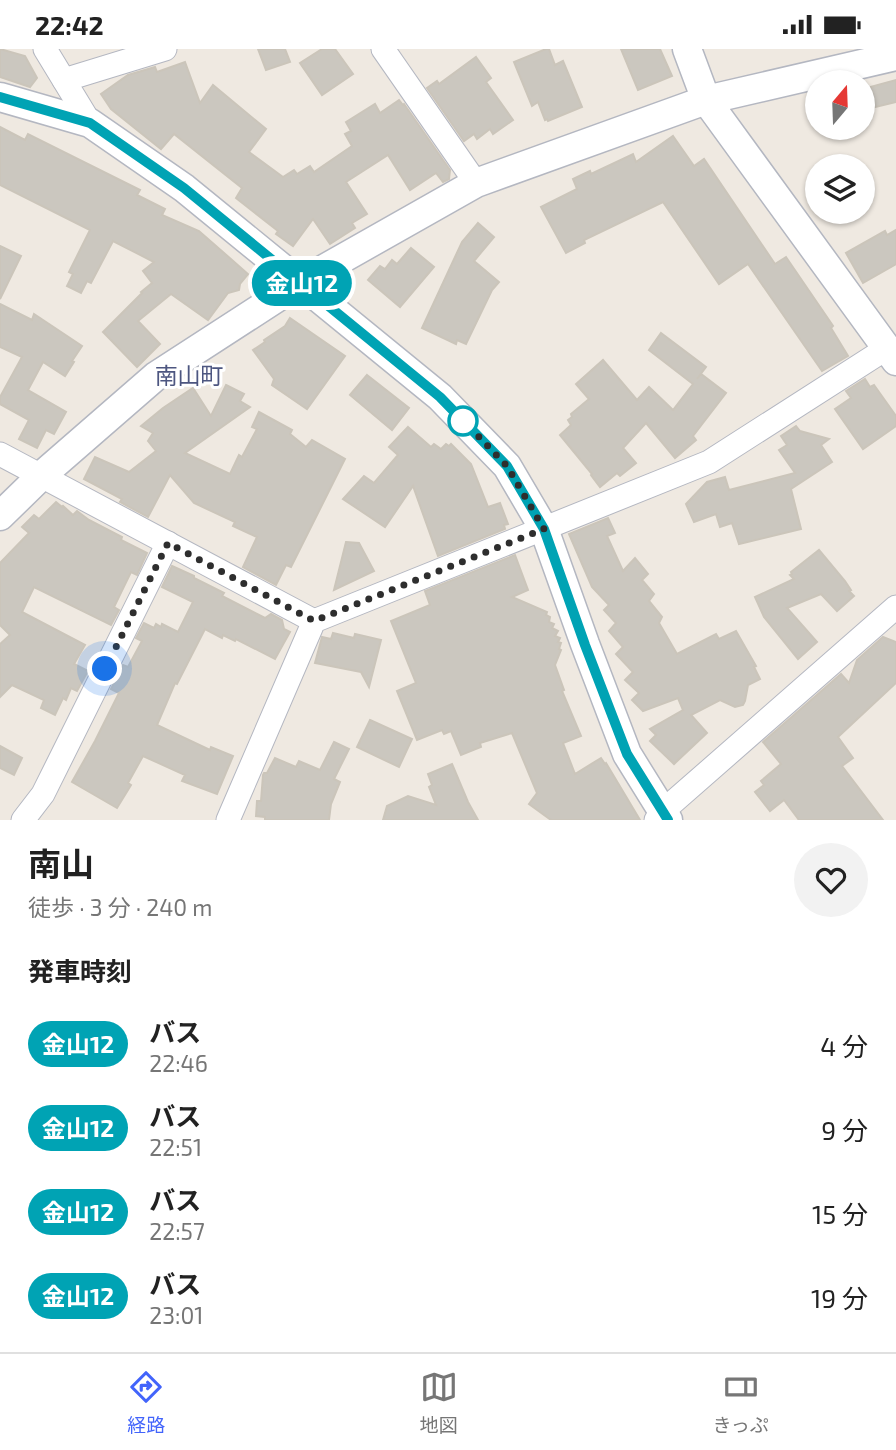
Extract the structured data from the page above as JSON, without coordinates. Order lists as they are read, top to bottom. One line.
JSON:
{"districts":["南山町"],"lines":["bus line 金山12"],"north":"top","page":{"status":"22:42","on_map":"金山12","heading":[["南山","徒歩 · 3 分 · 240 m"],"発車時刻"],"list":[{"mark":"金山12","name":"バス","note":"22:46","value":"4 分"},{"mark":"金山12","name":"バス","note":"22:51","value":"9 分"},{"mark":"金山12","name":"バス","note":"22:57","value":"15 分"},{"mark":"金山12","name":"バス","note":"23:01","value":"19 分"}],"tabs":["経路","地図","きっぷ"]}}
